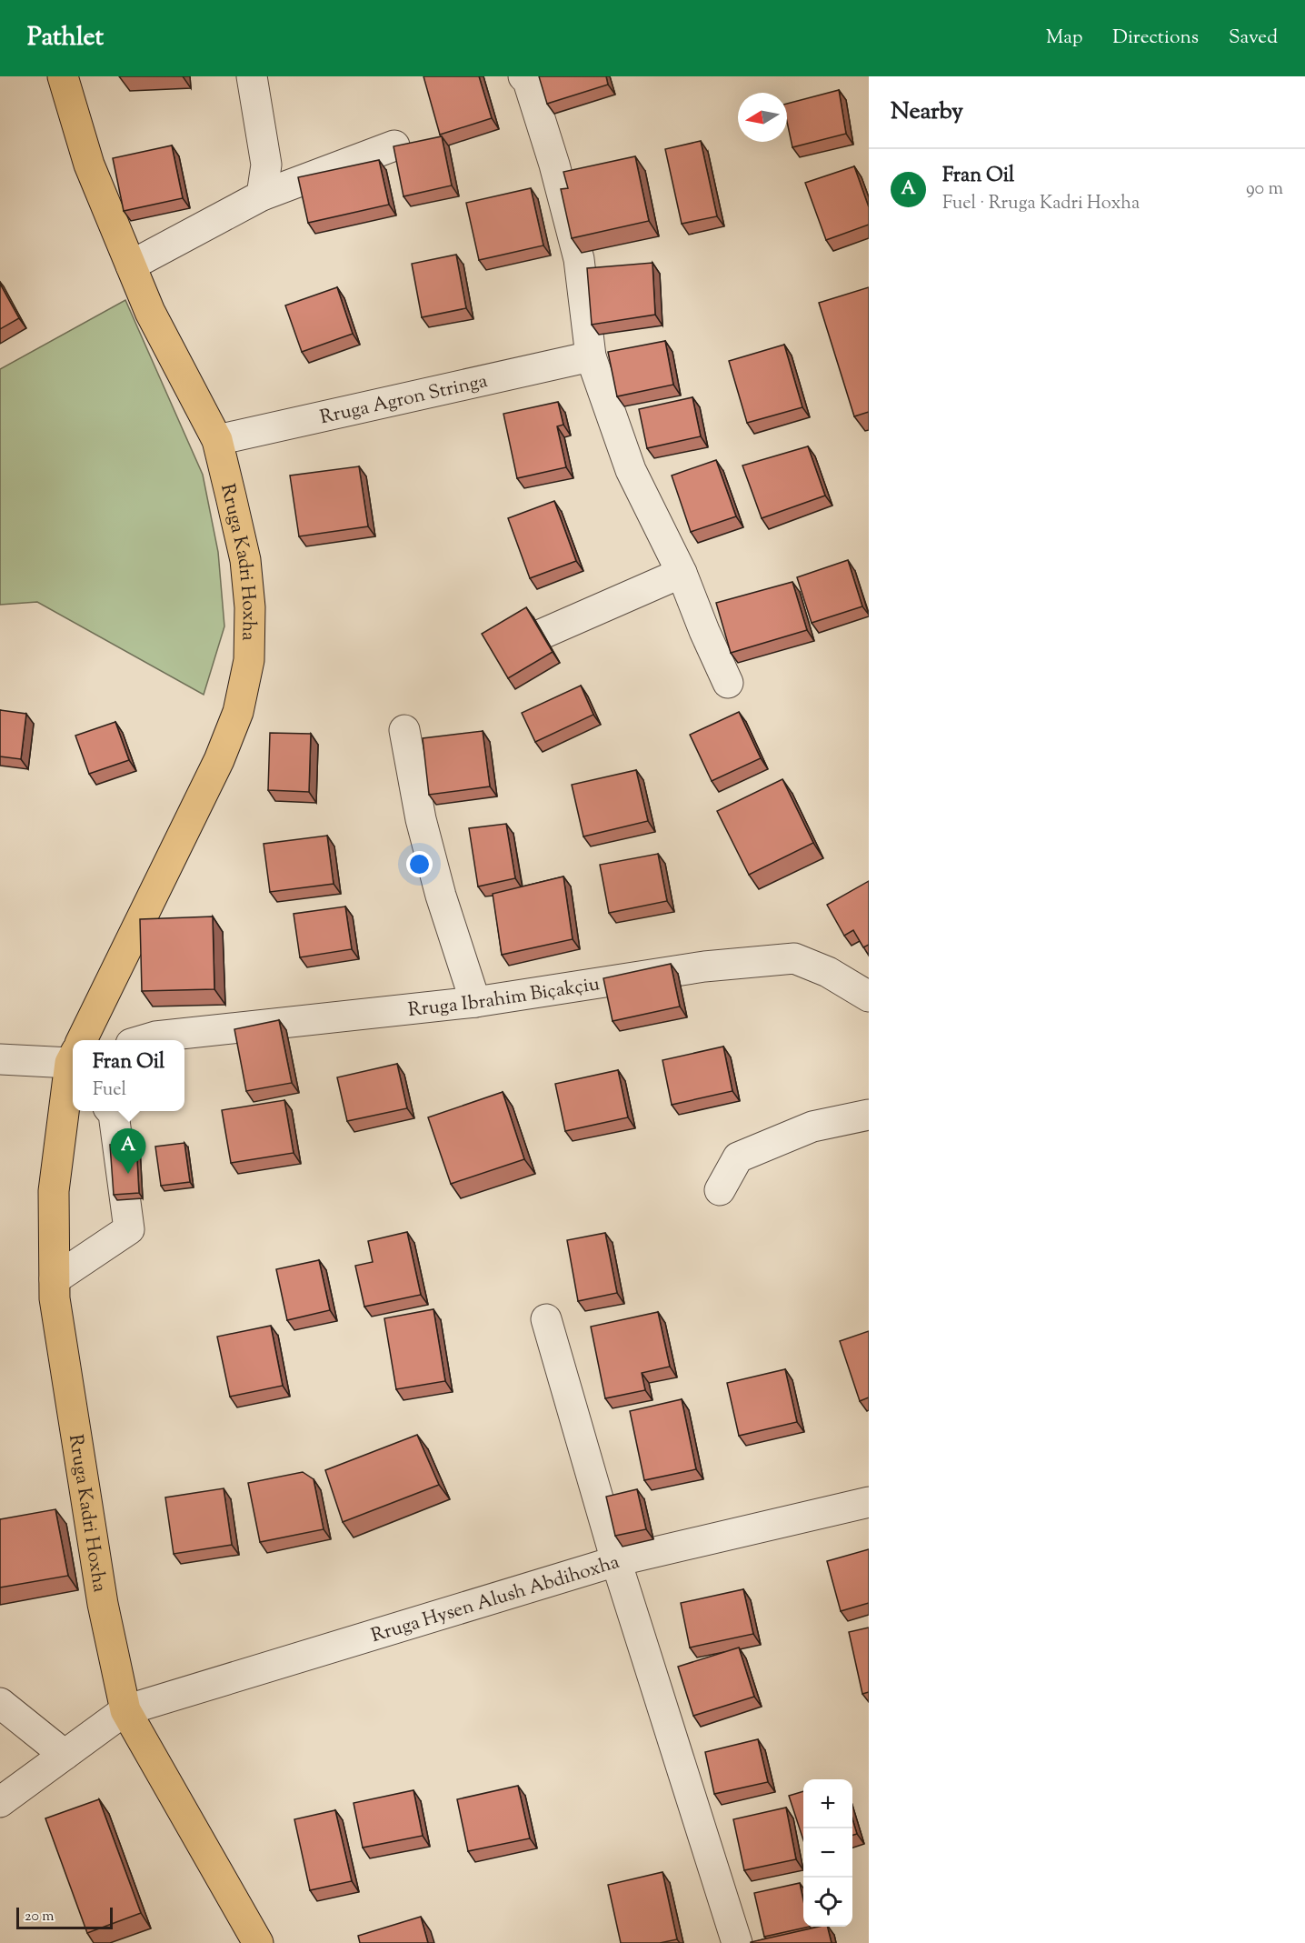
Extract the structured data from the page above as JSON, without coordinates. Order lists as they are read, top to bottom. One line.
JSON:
{"streets":{"main road":["Rruga Kadri Hoxha"],"street":["Rruga Agron Stringa","Rruga Ibrahim Biçakçiu","Rruga Hysen Alush Abdihoxha"]},"crossings":[["Rruga Agron Stringa","Rruga Kadri Hoxha"],["Rruga Kadri Hoxha","Rruga Hysen Alush Abdihoxha"]],"scale_bar":"20 m","north":"left","page":{"header":"Pathlet","nav":["Map","Directions","Saved"],"heading":"Nearby","list":[{"mark":"A","name":"Fran Oil","note":"Fuel · Rruga Kadri Hoxha","value":"90 m"}],"popup":["Fran Oil","Fuel"],"pins":"A","map_buttons":["+","−"],"scale":"20 m"}}
